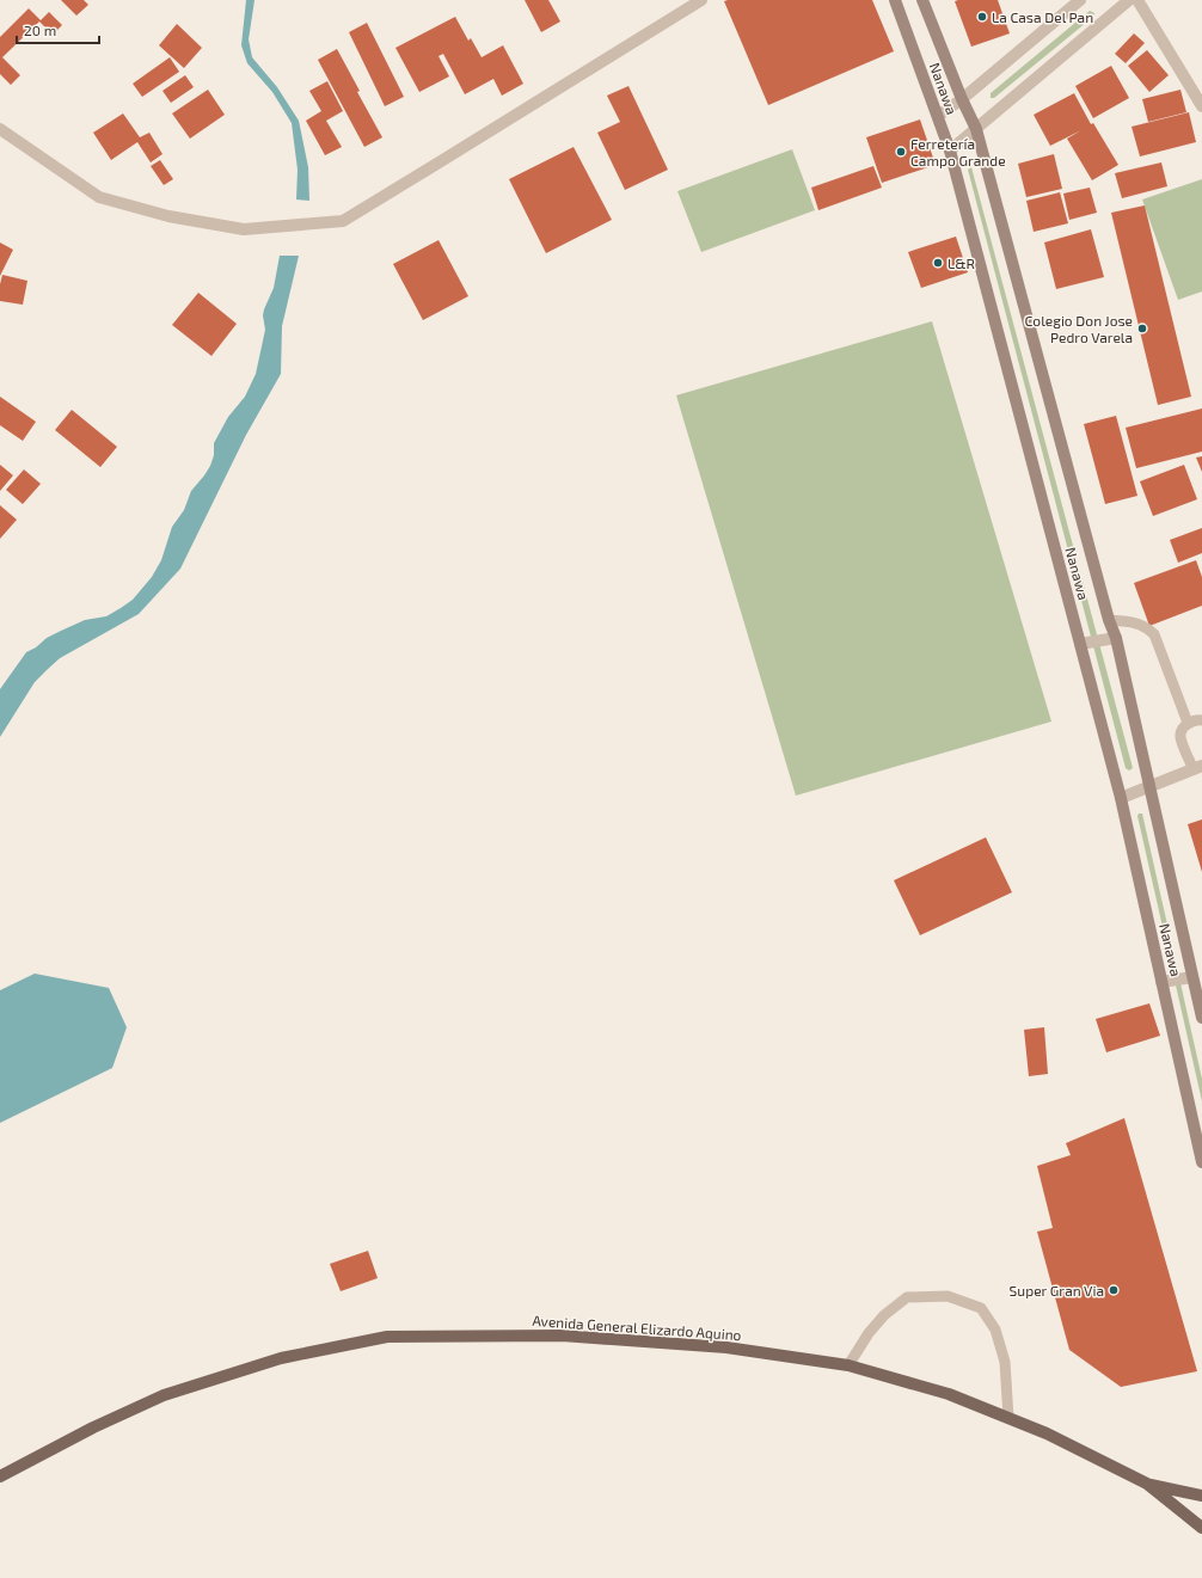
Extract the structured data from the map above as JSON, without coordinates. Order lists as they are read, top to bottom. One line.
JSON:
{"streets":{"main road":["Nanawa","Avenida General Elizardo Aquino"]},"places":["La Casa Del Pan","Ferretería Campo Grande","L&R","Colegio Don Jose Pedro Varela","Super Gran Via"],"scale_bar":"20 m"}
